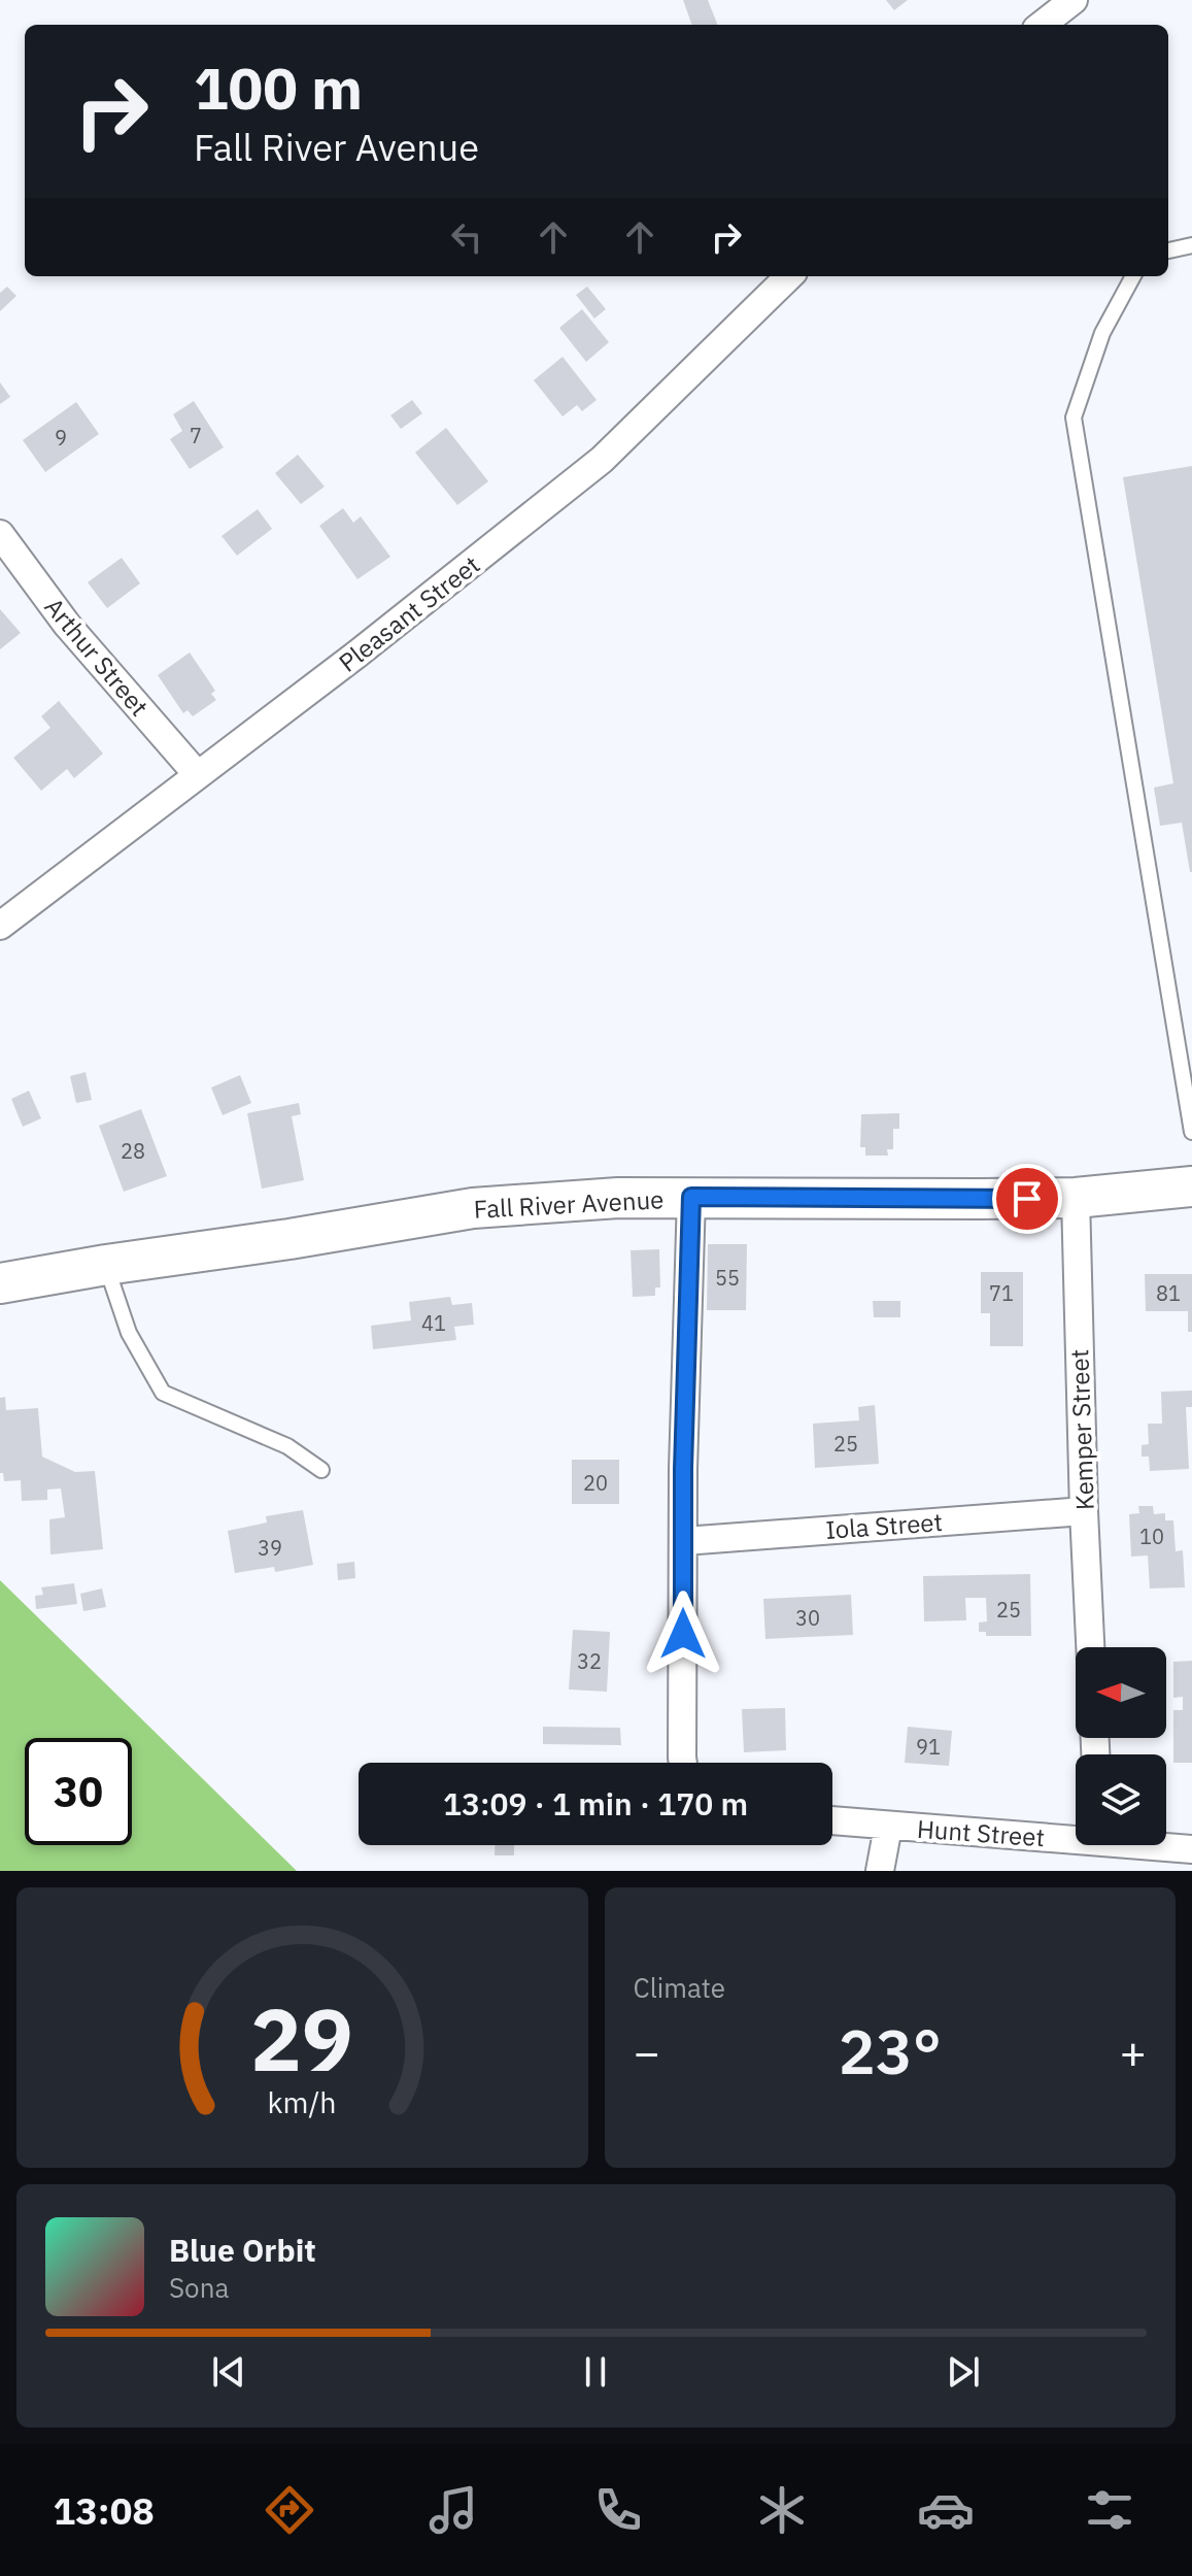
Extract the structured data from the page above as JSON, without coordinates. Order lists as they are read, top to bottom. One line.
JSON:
{"streets":{"main road":["Fall River Avenue"],"street":["Pleasant Street","Arthur Street","Kemper Street","Iola Street","Hunt Street"]},"crossings":[["Pleasant Street","Arthur Street"],["Fall River Avenue","Kemper Street"],["Kemper Street","Iola Street"]],"house_numbers":["7","9","28","55","71","81","41","25","20","10","39","25","30","32","91"],"north":"left","page":{"turn":["100 m","Fall River Avenue"],"limit":"30","trip":"13:09 · 1 min · 170 m","tile":"Climate","heat":["−","23°","+"],"song":["Blue Orbit","Sona"],"tabs":"13:08","gauge":["29","km/h"]}}
